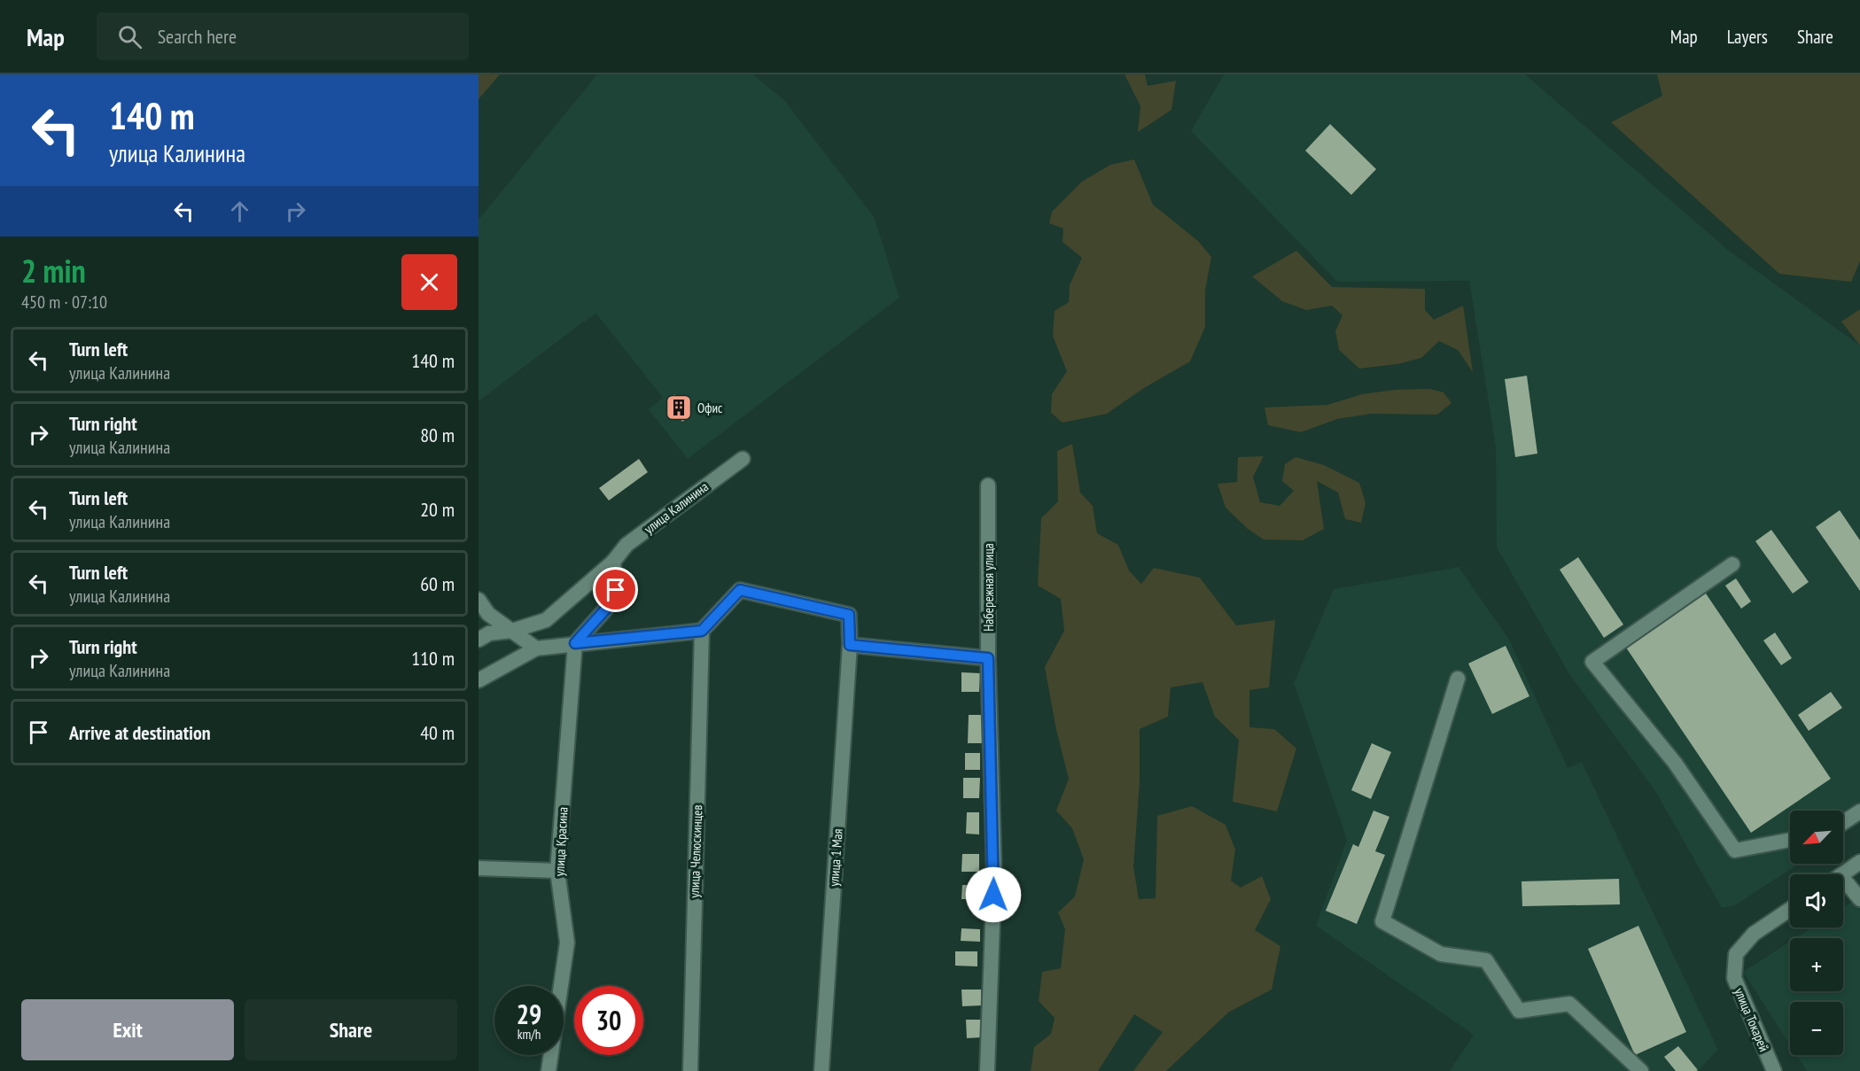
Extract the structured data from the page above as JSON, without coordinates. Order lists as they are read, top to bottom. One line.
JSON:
{"streets":{"street":["улица Калинина","Набережная улица","улица Красина","улица Челюскинцев","улица 1 Мая","улица Токарей"]},"places":{"building":["Офис"]},"north":"bottom left","page":{"header":"Map","search":"Search here","nav":["Map","Layers","Share"],"turn":["140 m","улица Калинина"],"heading":["2 min","450 m · 07:10"],"list":[{"name":"Turn left","note":"улица Калинина","value":"140 m"},{"name":"Turn right","note":"улица Калинина","value":"80 m"},{"name":"Turn left","note":"улица Калинина","value":"20 m"},{"name":"Turn left","note":"улица Калинина","value":"60 m"},{"name":"Turn right","note":"улица Калинина","value":"110 m"},{"name":"Arrive at destination","value":"40 m"}],"map_buttons":["+","−"],"speed":"29 km/h","limit":"30","buttons":["Exit","Share"]}}
